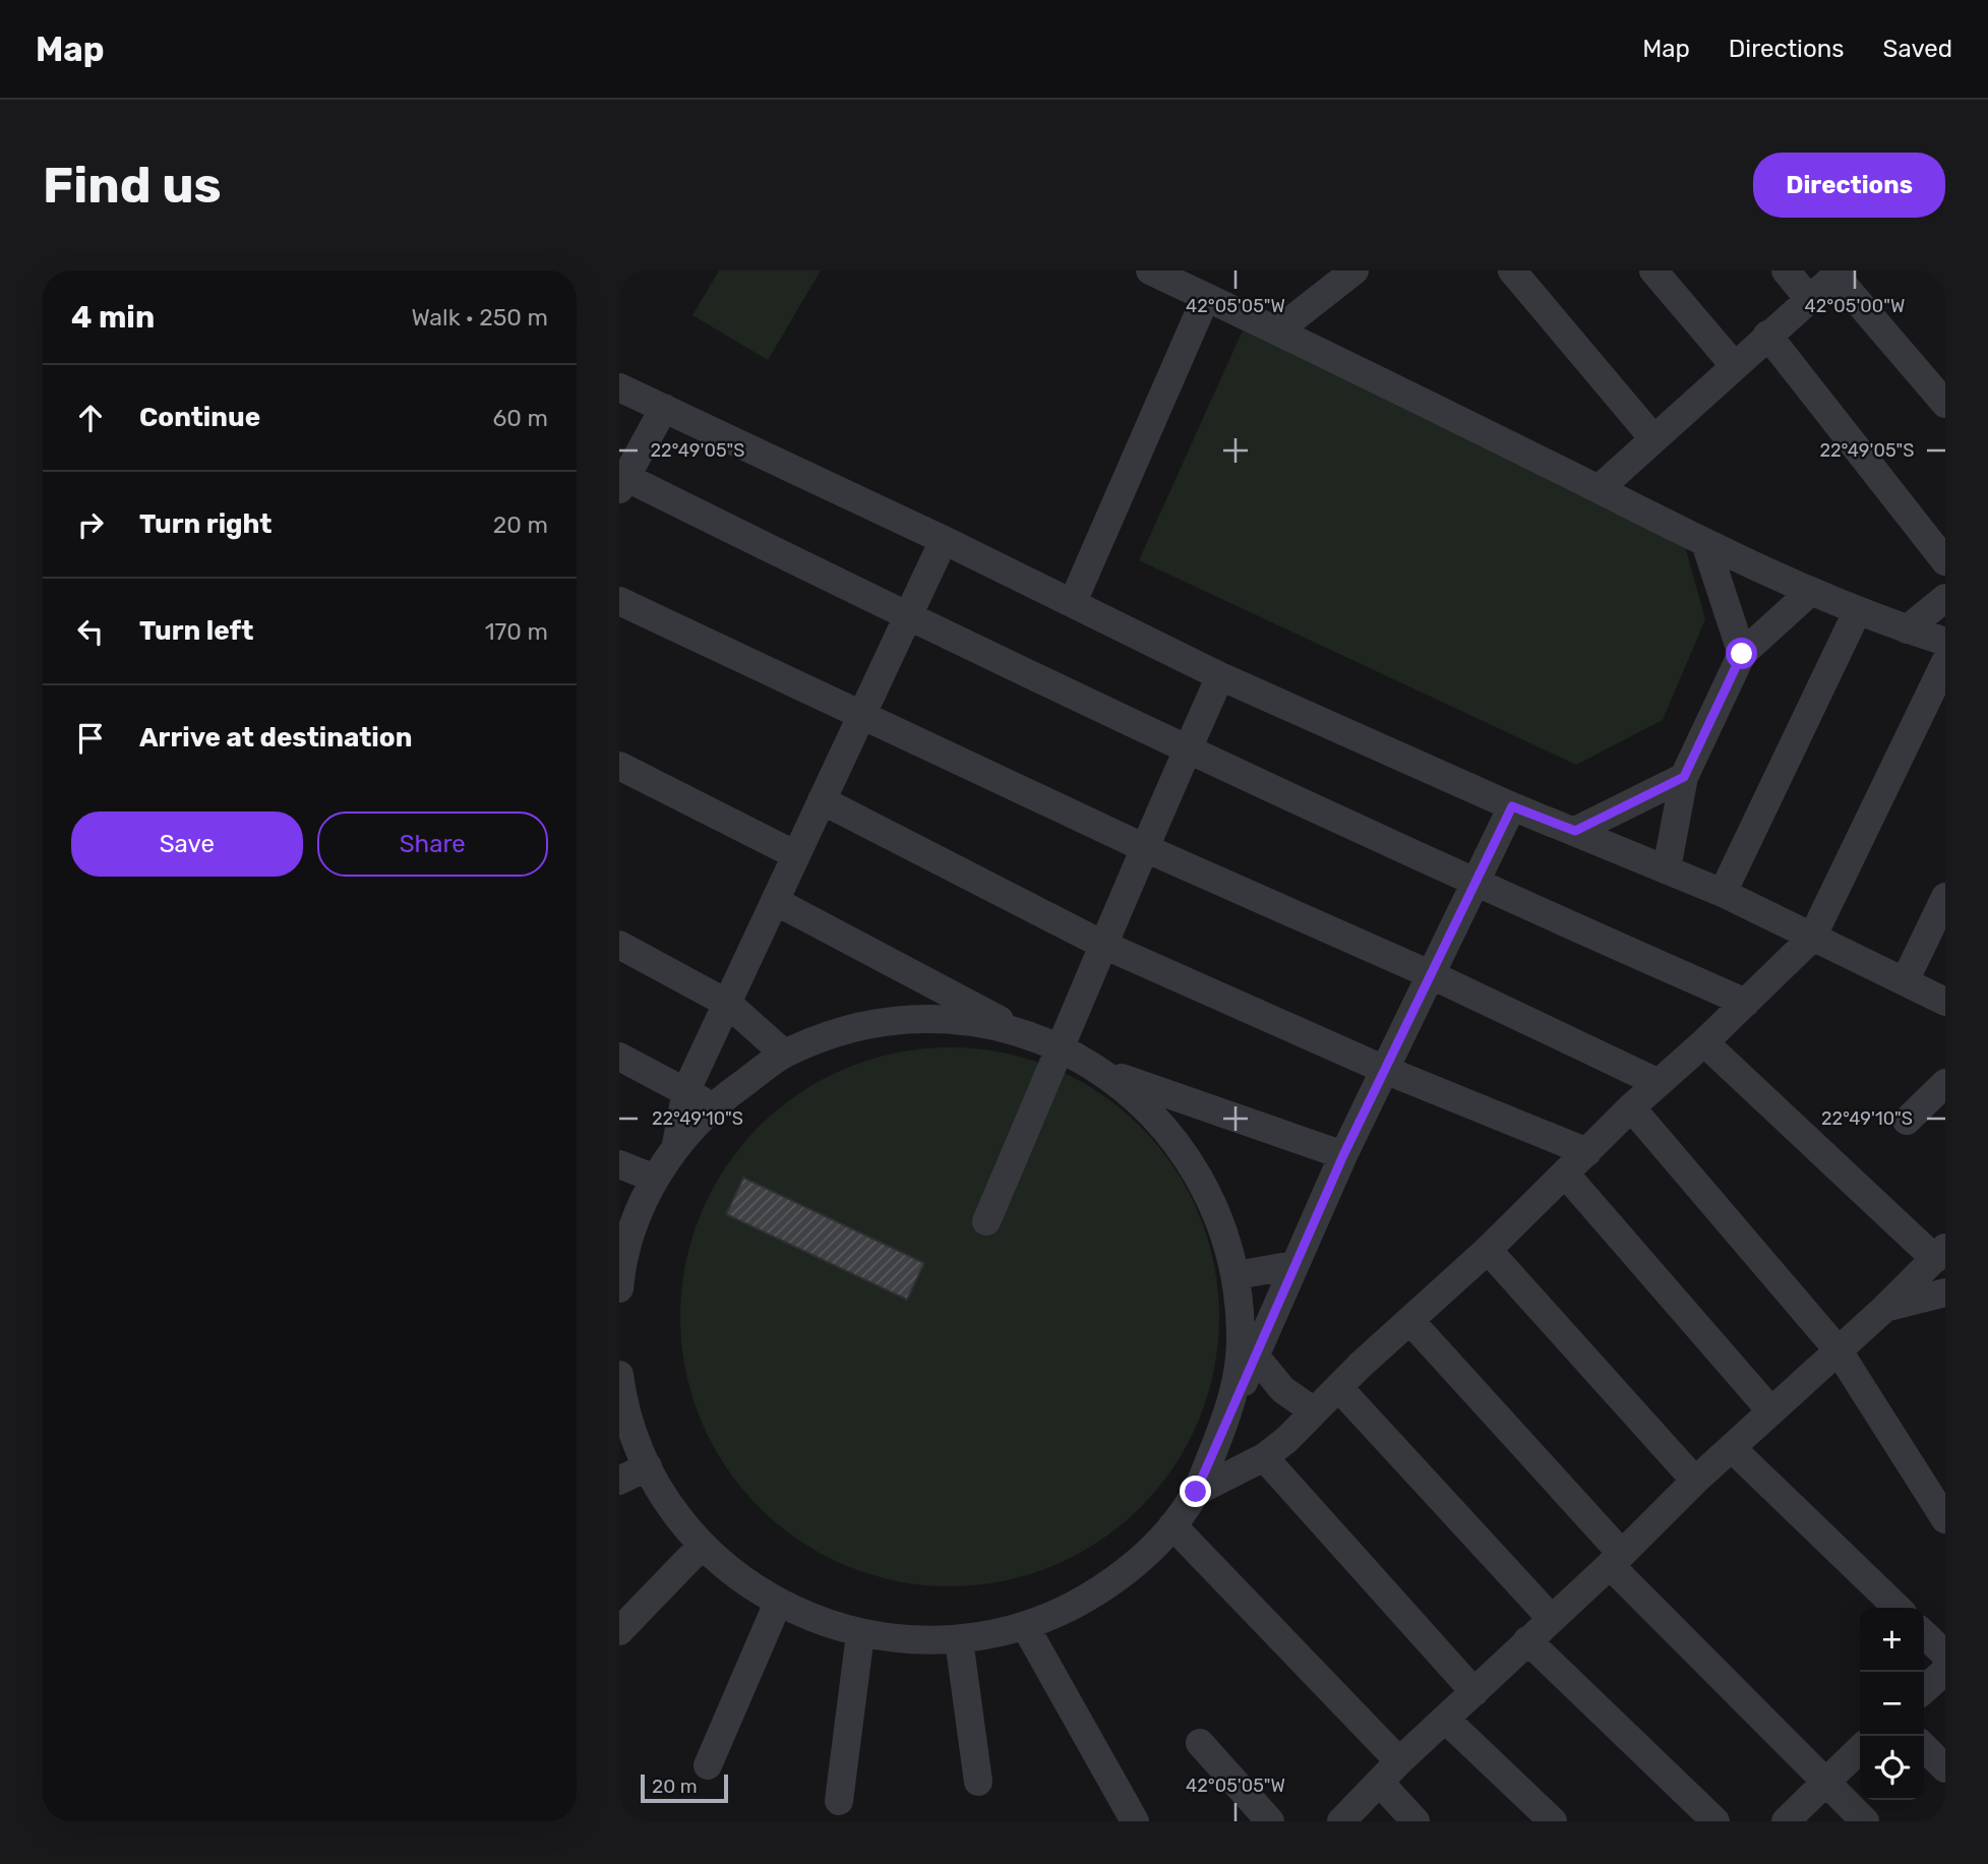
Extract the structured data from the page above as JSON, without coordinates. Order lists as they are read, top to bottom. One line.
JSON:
{"scale_bar":"20 m","page":{"header":"Map","nav":["Map","Directions","Saved"],"buttons":["Directions",["Save","Share"]],"title":"Find us","heading":["4 min","Walk · 250 m"],"list":[["Continue","60 m"],["Turn right","20 m"],["Turn left","170 m"],"Arrive at destination"],"map_buttons":["+","−"],"scale":"20 m"},"coordinates":["42°05'05\"W","42°05'00\"W","22°49'05\"S","22°49'10\"S"]}
